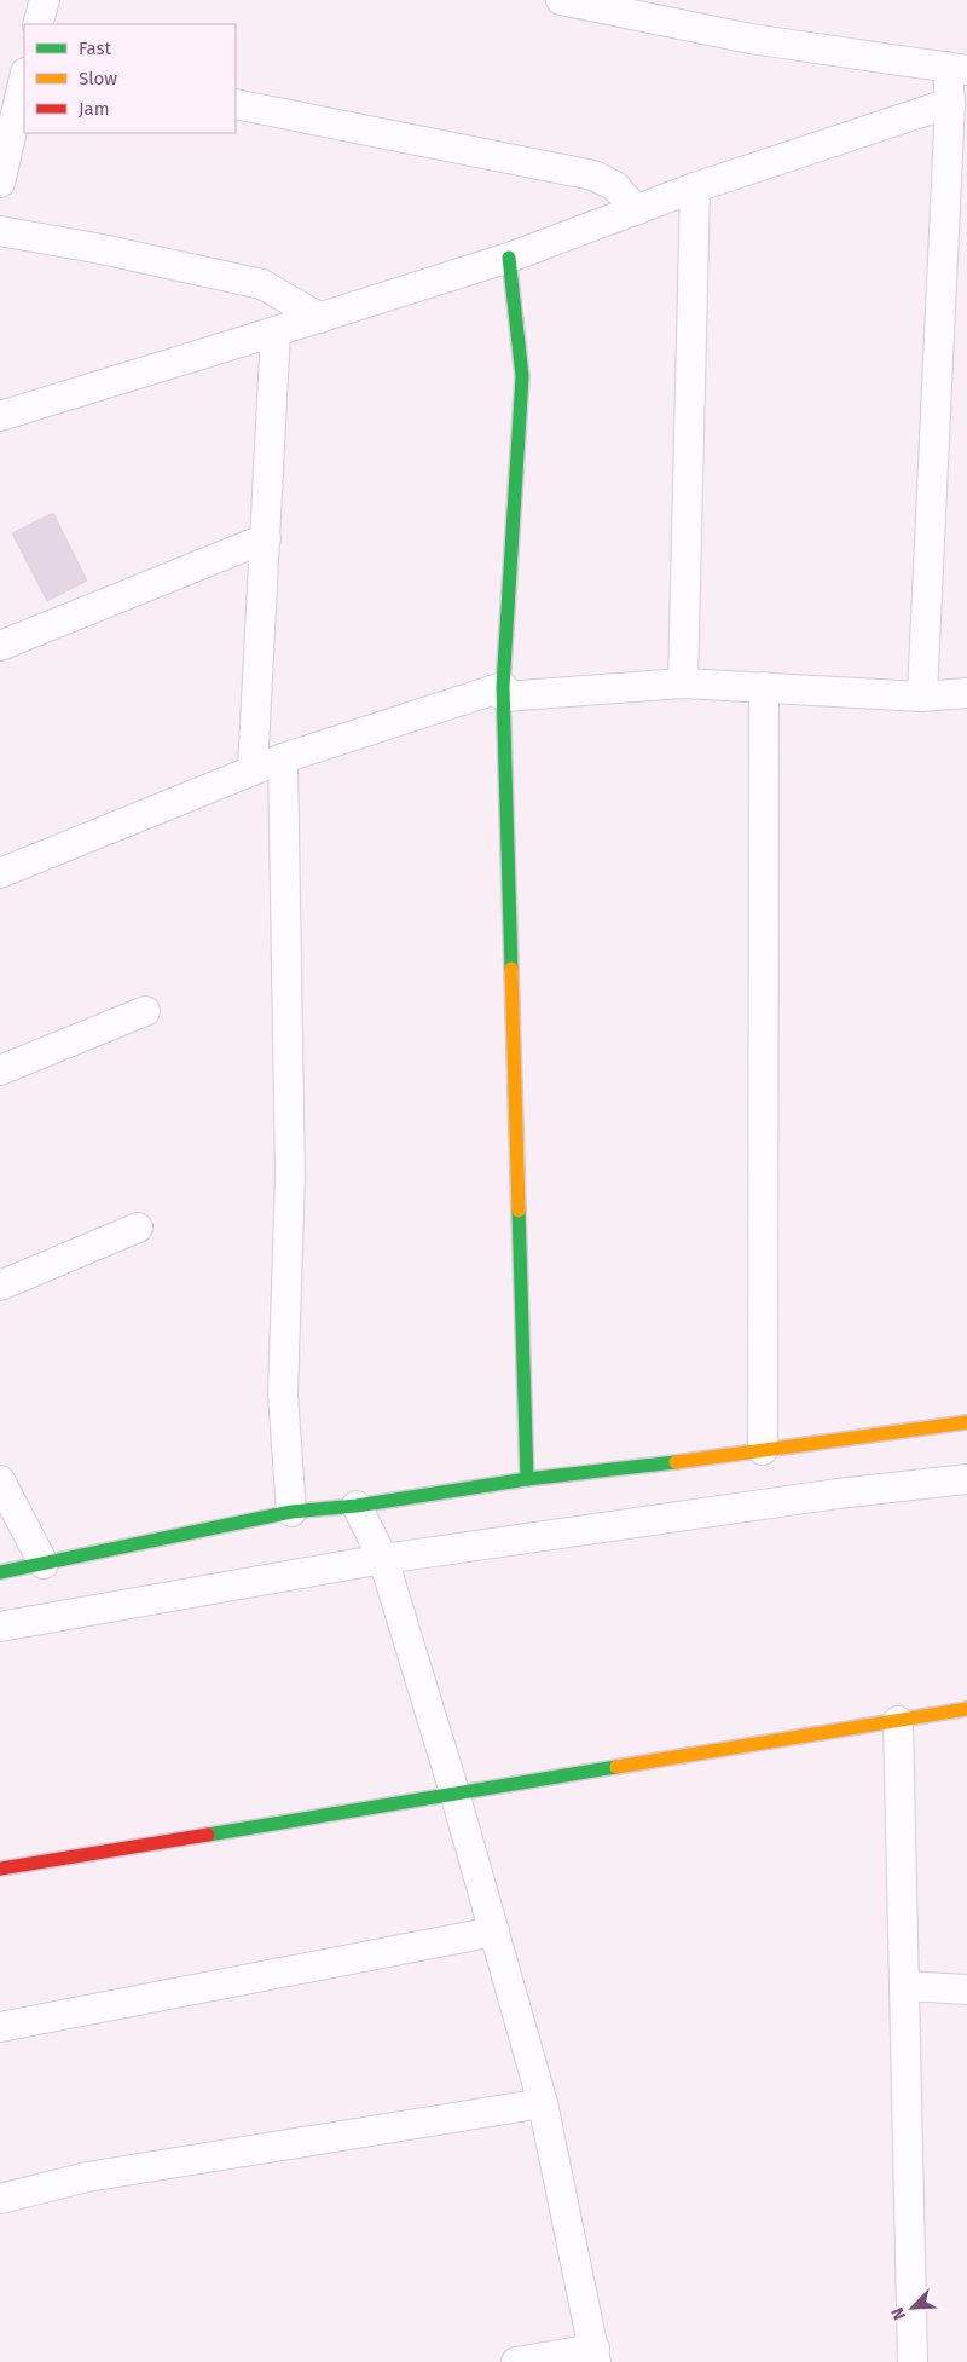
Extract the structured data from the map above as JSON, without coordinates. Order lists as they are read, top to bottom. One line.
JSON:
{"legend":["Fast","Slow","Jam"],"north":"bottom left"}
